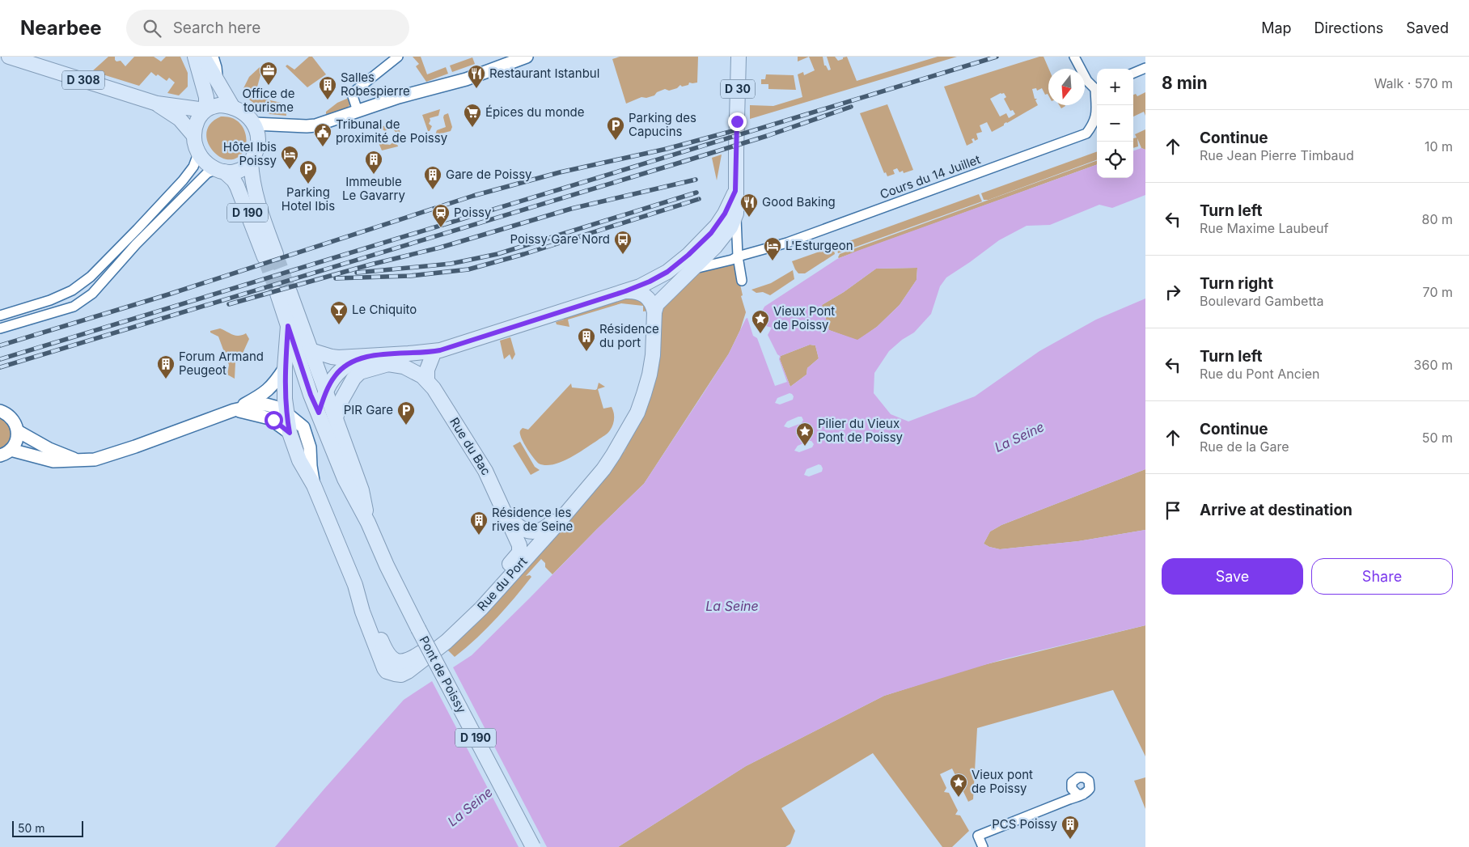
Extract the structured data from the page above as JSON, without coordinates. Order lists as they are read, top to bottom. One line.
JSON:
{"streets":{"main road":["D 308","D 30","D 190","Rue du Bac","Rue du Port","Pont de Poissy"],"street":["Cours du 14 Juillet"]},"crossings":[["D 308","D 190"],["D 30","Cours du 14 Juillet"],["D 30","D 190"],["D 30","Rue du Port"],["Cours du 14 Juillet","Rue du Port"],["D 190","Pont de Poissy"],["Rue du Bac","Rue du Port"]],"water":["La Seine"],"places":{"office":["Office de tourisme"],"restaurant":["Restaurant Istanbul","Good Baking"],"building":["Salles Robespierre","Immeuble Le Gavarry","Gare de Poissy","Résidence du port","Forum Armand Peugeot","Résidence les rives de Seine","PCS Poissy"],"supermarket":["Épices du monde"],"parking":["Parking des Capucins","Parking Hotel Ibis","PIR Gare"],"public building":["Tribunal de proximité de Poissy"],"hotel":["Hôtel Ibis Poissy","L'Esturgeon"],"station":["Poissy"],"bus stop":["Poissy Gare Nord"],"bar":["Le Chiquito"],"place":["Vieux Pont de Poissy","Pilier du Vieux Pont de Poissy","Vieux pont de Poissy"]},"scale_bar":"50 m","north":"bottom","page":{"header":"Nearbee","search":"Search here","nav":["Map","Directions","Saved"],"heading":["8 min","Walk · 570 m"],"map_buttons":["+","−"],"list":[["Continue","Rue Jean Pierre Timbaud","10 m"],["Turn left","Rue Maxime Laubeuf","80 m"],["Turn right","Boulevard Gambetta","70 m"],["Turn left","Rue du Pont Ancien","360 m"],["Continue","Rue de la Gare","50 m"],"Arrive at destination"],"buttons":["Save","Share"],"scale":"50 m"}}
